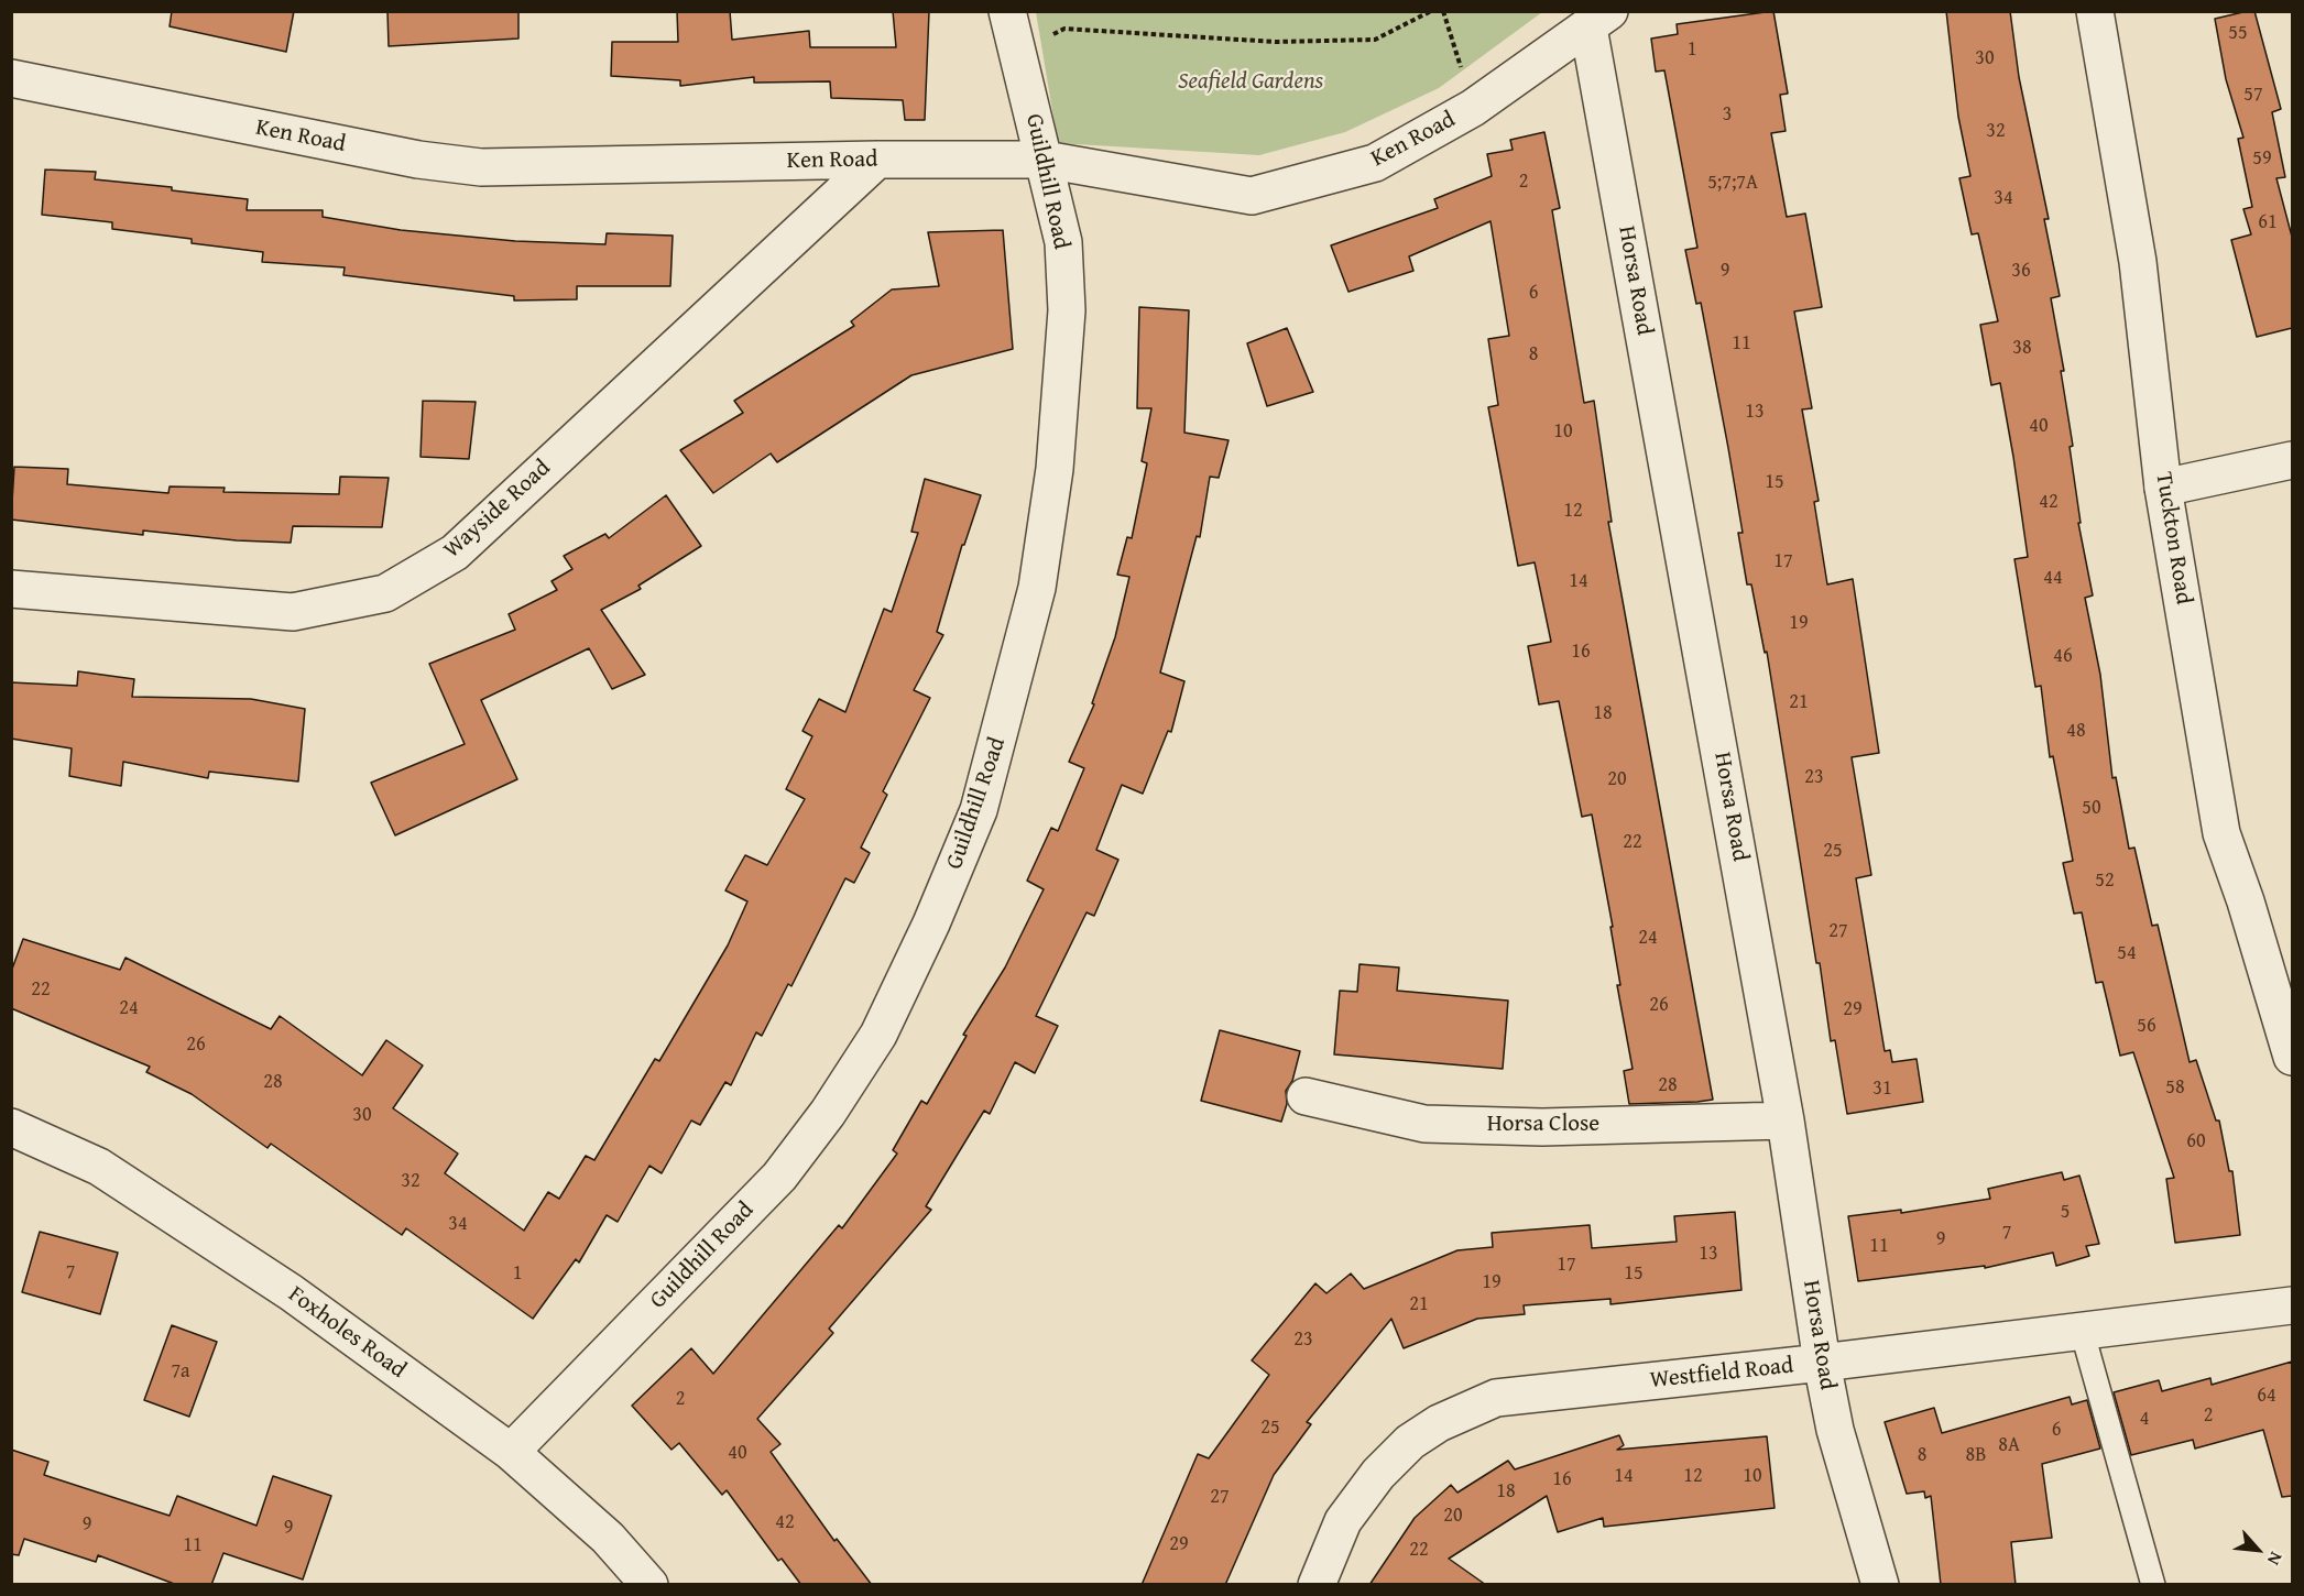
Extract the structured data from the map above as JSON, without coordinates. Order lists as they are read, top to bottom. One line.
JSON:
{"streets":{"street":["Ken Road","Guildhill Road","Horsa Road","Wayside Road","Tuckton Road","Horsa Close","Foxholes Road","Westfield Road"]},"crossings":[["Ken Road","Guildhill Road"],["Ken Road","Horsa Road"],["Ken Road","Wayside Road"],["Guildhill Road","Foxholes Road"],["Horsa Road","Horsa Close"],["Horsa Road","Westfield Road"]],"parks":["Seafield Gardens"],"house_numbers":["55","1","30","57","3","32","59","2","5;7;7A","34","61","9","36","6","11","38","8","13","40","10","15","42","12","17","44","14","19","16","46","21","18","48","23","20","50","22","25","52","27","24","54","22","26","24","29","56","26","28","28","58","31","30","60","32","5","34","7","9","11","13","17","7","1","15","19","21","23","7a","64","2","2","4","25","6","8A","40","8","8B","14","12","10","16","18","27","20","42","9","9","29","11","22"],"north":"bottom right"}
